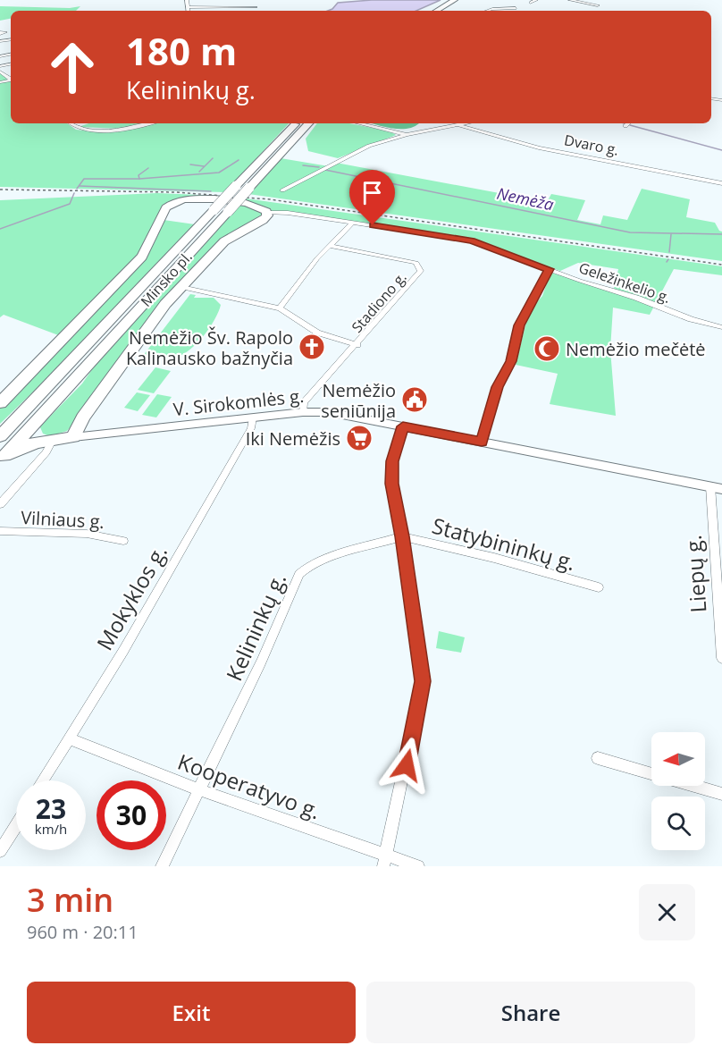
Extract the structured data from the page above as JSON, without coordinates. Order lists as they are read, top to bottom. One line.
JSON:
{"streets":{"highway":["Minsko pl."],"main road":["V. Sirokomlės g."],"street":["Dvaro g.","Geležinkelio g.","Stadiono g.","Vilniaus g.","Statybininkų g.","Liepų g.","Mokyklos g.","Kelininkų g.","Kooperatyvo g."]},"crossings":[["V. Sirokomlės g.","Liepų g."],["V. Sirokomlės g.","Mokyklos g."],["Statybininkų g.","Kelininkų g."],["Mokyklos g.","Kooperatyvo g."],["Kelininkų g.","Kooperatyvo g."]],"water":["Nemėža"],"places":{"church":["Nemėžio Šv. Rapolo Kalinausko bažnyčia"],"mosque":["Nemėžio mečėtė"],"public building":["Nemėžio seniūnija"],"supermarket":["Iki Nemėžis"]},"north":"left","page":{"turn":["180 m","Kelininkų g."],"speed":"23 km/h","limit":"30","heading":["3 min","960 m · 20:11"],"buttons":["Exit","Share"]}}
